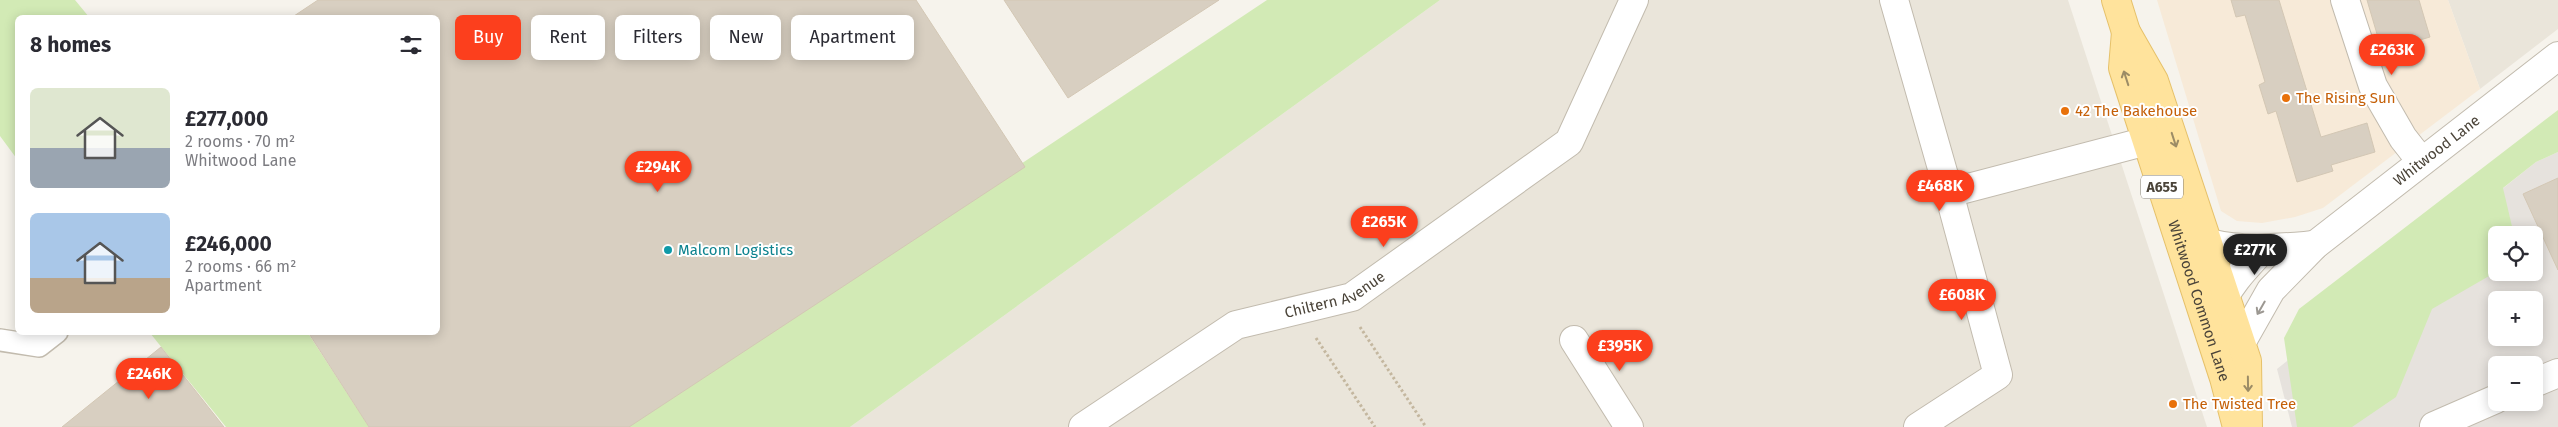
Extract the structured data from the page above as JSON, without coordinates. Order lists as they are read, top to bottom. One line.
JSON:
{"streets":{"main road":["A655","Whitwood Common Lane"],"street":["Whitwood Lane","Chiltern Avenue"]},"crossings":[["Whitwood Lane","Whitwood Common Lane"]],"places":["The Rising Sun","42 The Bakehouse","Malcom Logistics","The Twisted Tree"],"page":{"chip":["Buy","Rent","Filters","New","Apartment"],"heading":"8 homes","price":["£263K","£294K","£468K","£265K","£277K","£608K","£395K","£246K"],"list":[{"name":"£277,000","note":"2 rooms · 70 m² · Whitwood Lane"},{"name":"£246,000","note":"2 rooms · 66 m² · Apartment"}],"map_buttons":["+","−"]}}
